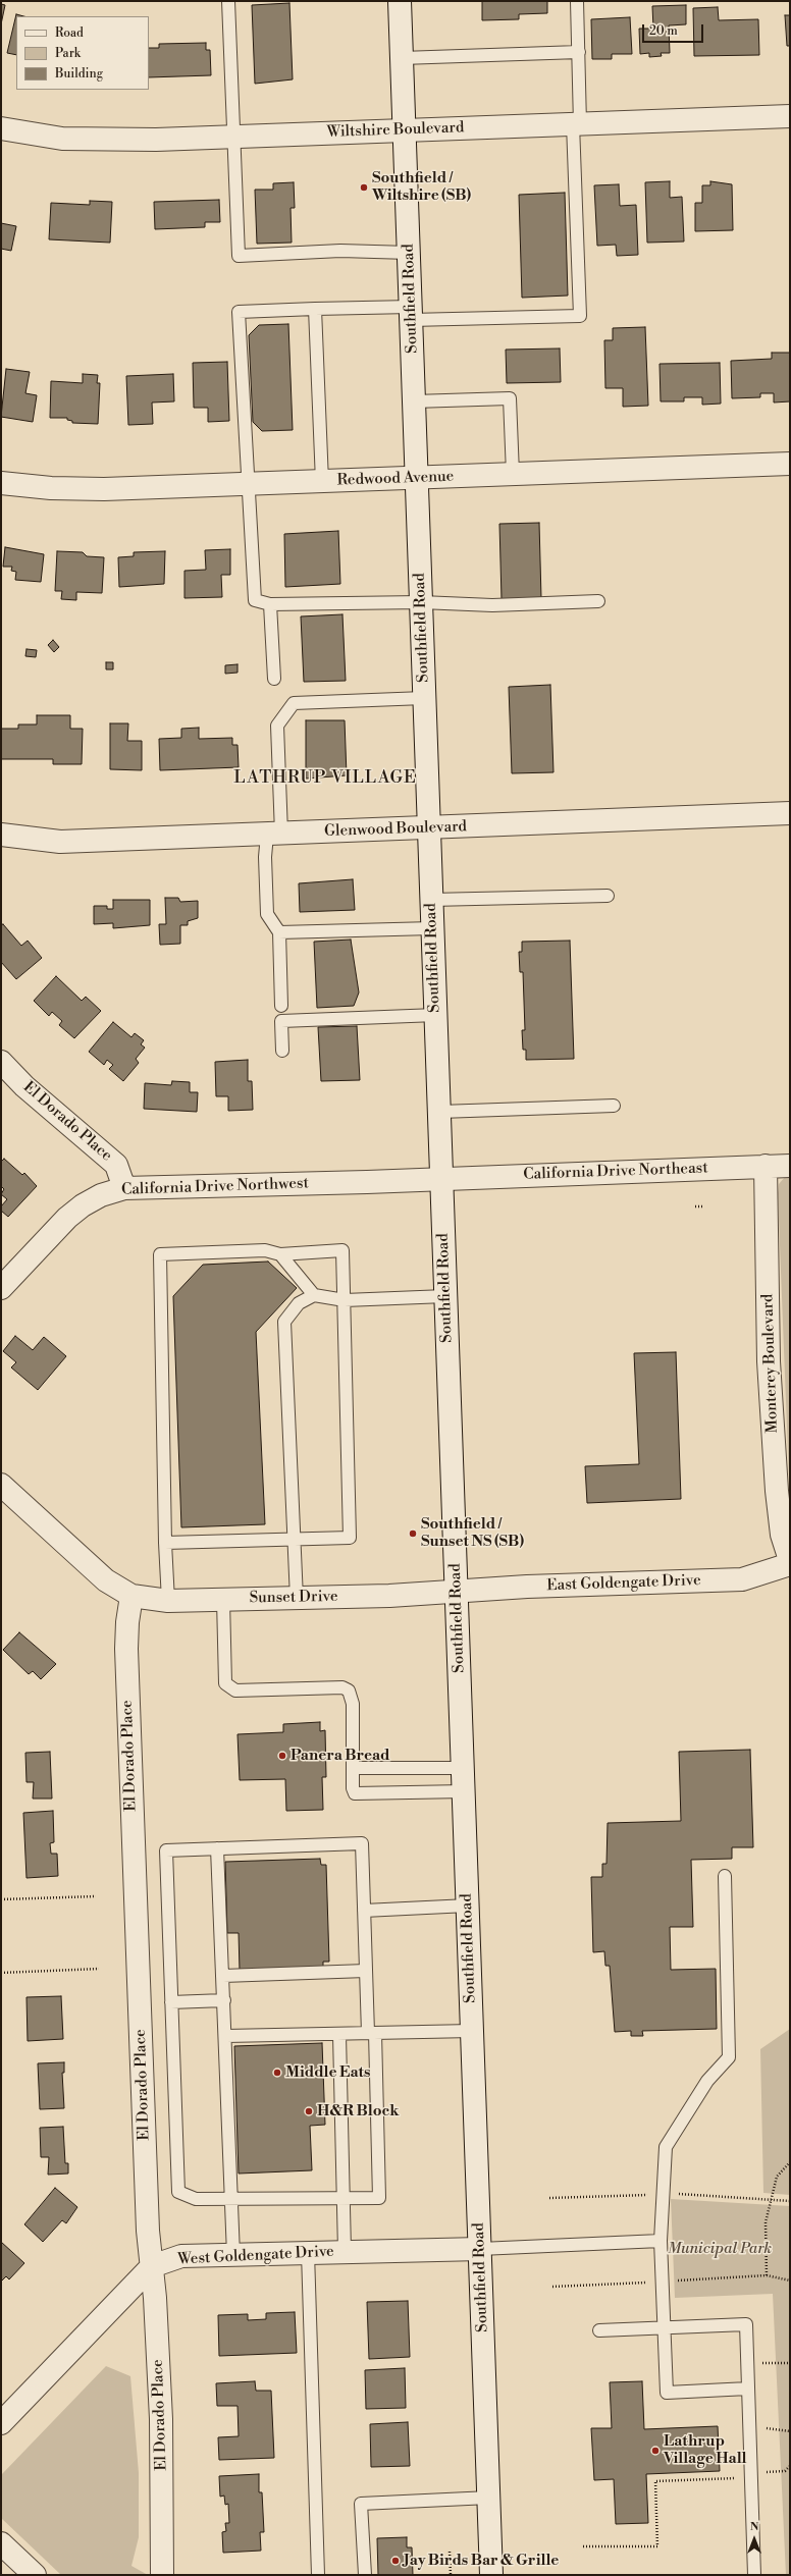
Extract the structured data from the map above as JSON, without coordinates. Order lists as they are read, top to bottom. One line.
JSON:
{"streets":{"street":["Wiltshire Boulevard","Southfield Road","Redwood Avenue","Glenwood Boulevard","El Dorado Place","California Drive Northeast","California Drive Northwest","Monterey Boulevard","East Goldengate Drive","Sunset Drive","West Goldengate Drive"]},"crossings":[["Wiltshire Boulevard","Southfield Road"],["Southfield Road","Redwood Avenue"],["Southfield Road","Glenwood Boulevard"],["Southfield Road","California Drive Northeast"],["Southfield Road","California Drive Northwest"],["Southfield Road","East Goldengate Drive"],["Southfield Road","Sunset Drive"],["Southfield Road","West Goldengate Drive"],["El Dorado Place","California Drive Northwest"],["El Dorado Place","Sunset Drive"],["El Dorado Place","West Goldengate Drive"],["California Drive Northeast","California Drive Northwest"],["California Drive Northeast","Monterey Boulevard"],["East Goldengate Drive","Sunset Drive"]],"districts":["LATHRUP VILLAGE"],"parks":["Municipal Park"],"places":["Southfield / Wiltshire (SB)","Southfield / Sunset NS (SB)","Panera Bread","Middle Eats","H&R Block","Lathrup Village Hall","Jay Birds Bar & Grille"],"legend":["Road","Park","Building"],"scale_bar":"20 m","north":"top"}
